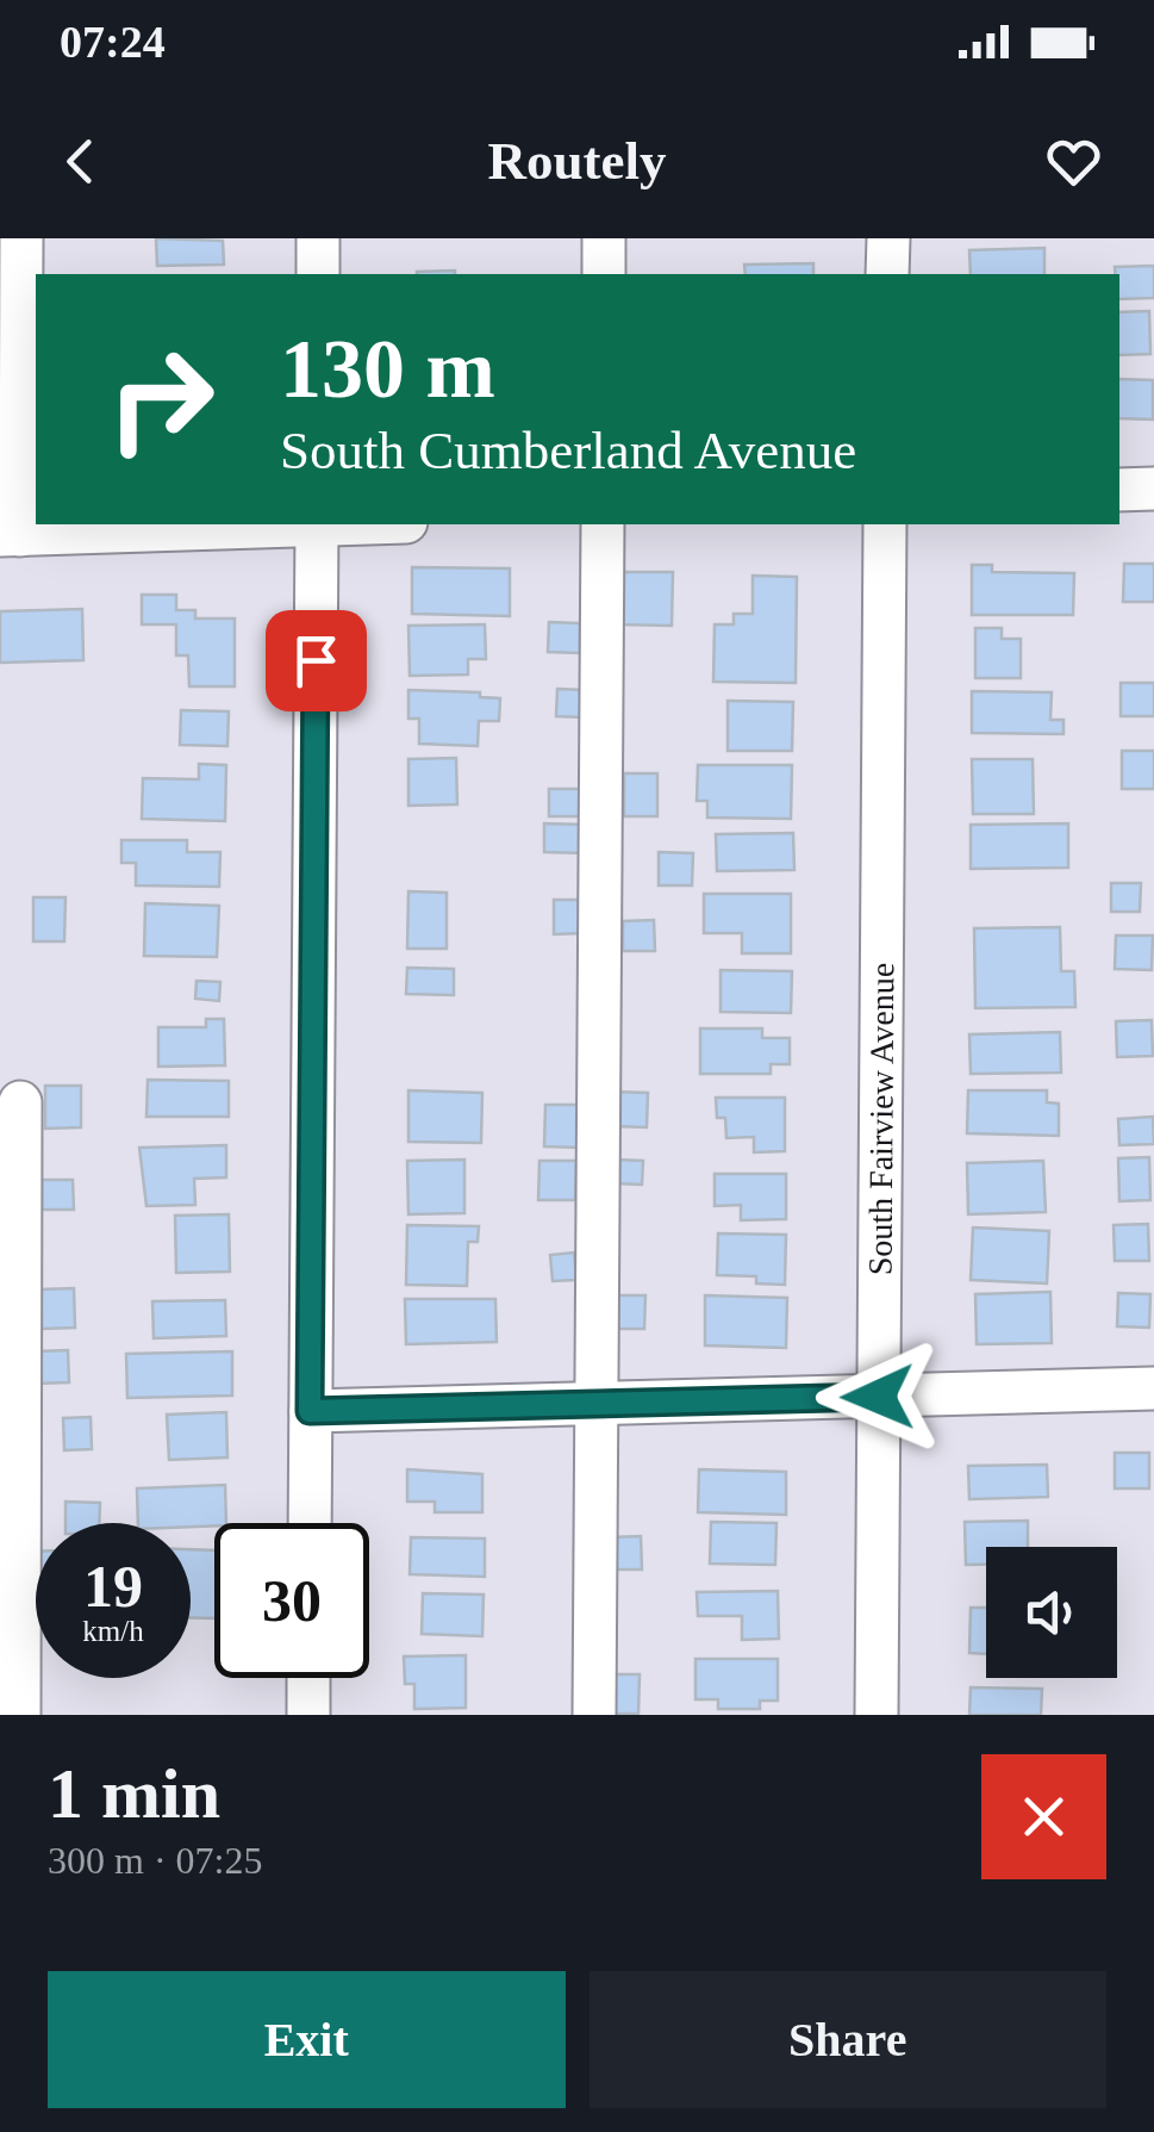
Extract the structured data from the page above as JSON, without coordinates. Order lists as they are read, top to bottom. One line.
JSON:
{"streets":{"street":["South Fairview Avenue"]},"page":{"status":"07:24","header":"Routely","turn":["130 m","South Cumberland Avenue"],"speed":"19 km/h","limit":"30","heading":["1 min","300 m · 07:25"],"buttons":["Exit","Share"]}}
